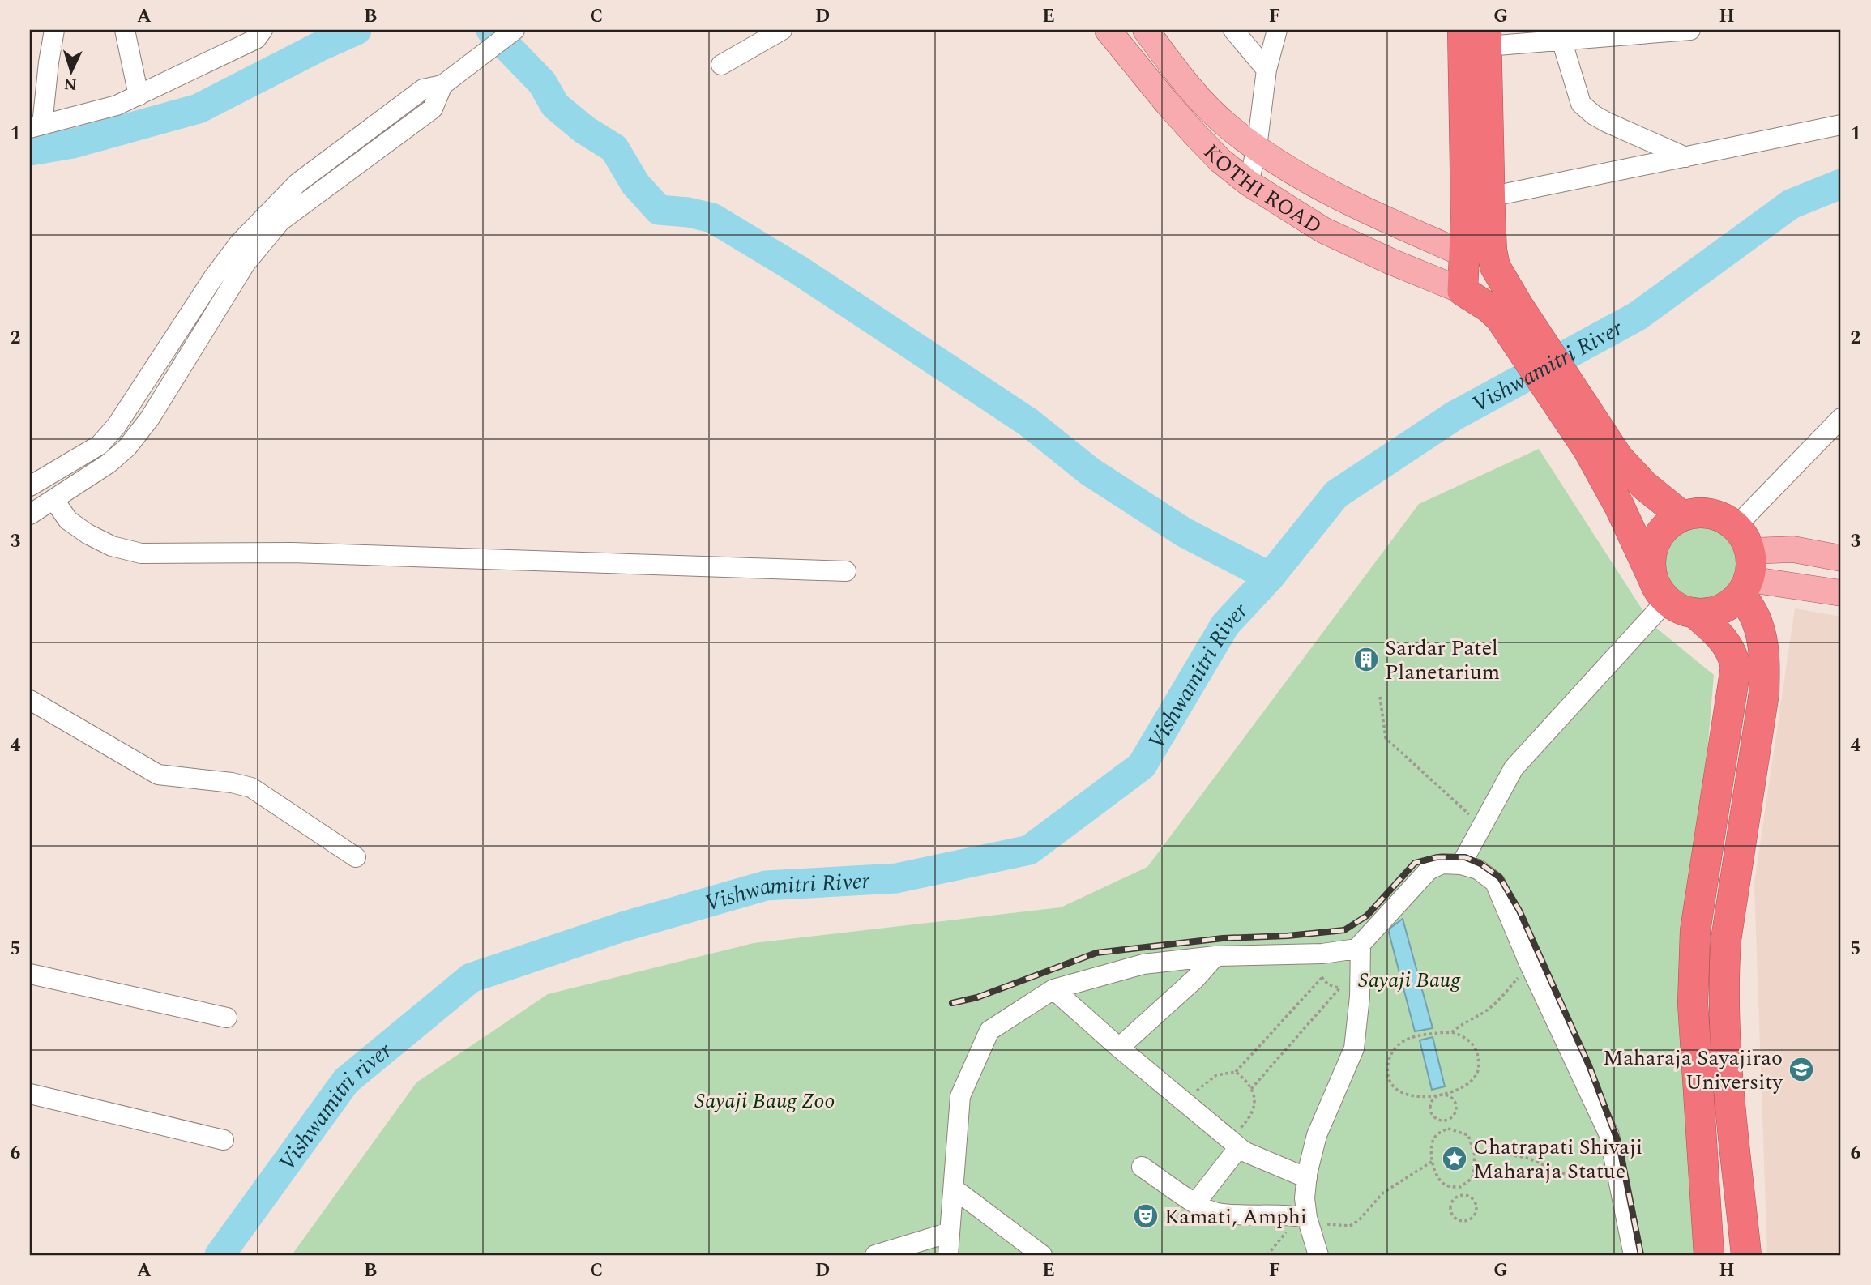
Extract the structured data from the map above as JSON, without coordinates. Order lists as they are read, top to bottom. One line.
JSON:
{"streets":{"main road":["KOTHI ROAD"]},"water":["Vishwamitri River","Vishwamitri river"],"parks":["Sayaji Baug","Sayaji Baug Zoo"],"places":{"building":["Sardar Patel Planetarium"],"school or university":["Maharaja Sayajirao University"],"place":["Chatrapati Shivaji Maharaja Statue"],"theatre":["Kamati, Amphi"]},"north":"bottom","grid":{"columns":["A","B","C","D","E","F","G","H"],"rows":["1","2","3","4","5","6"]}}
